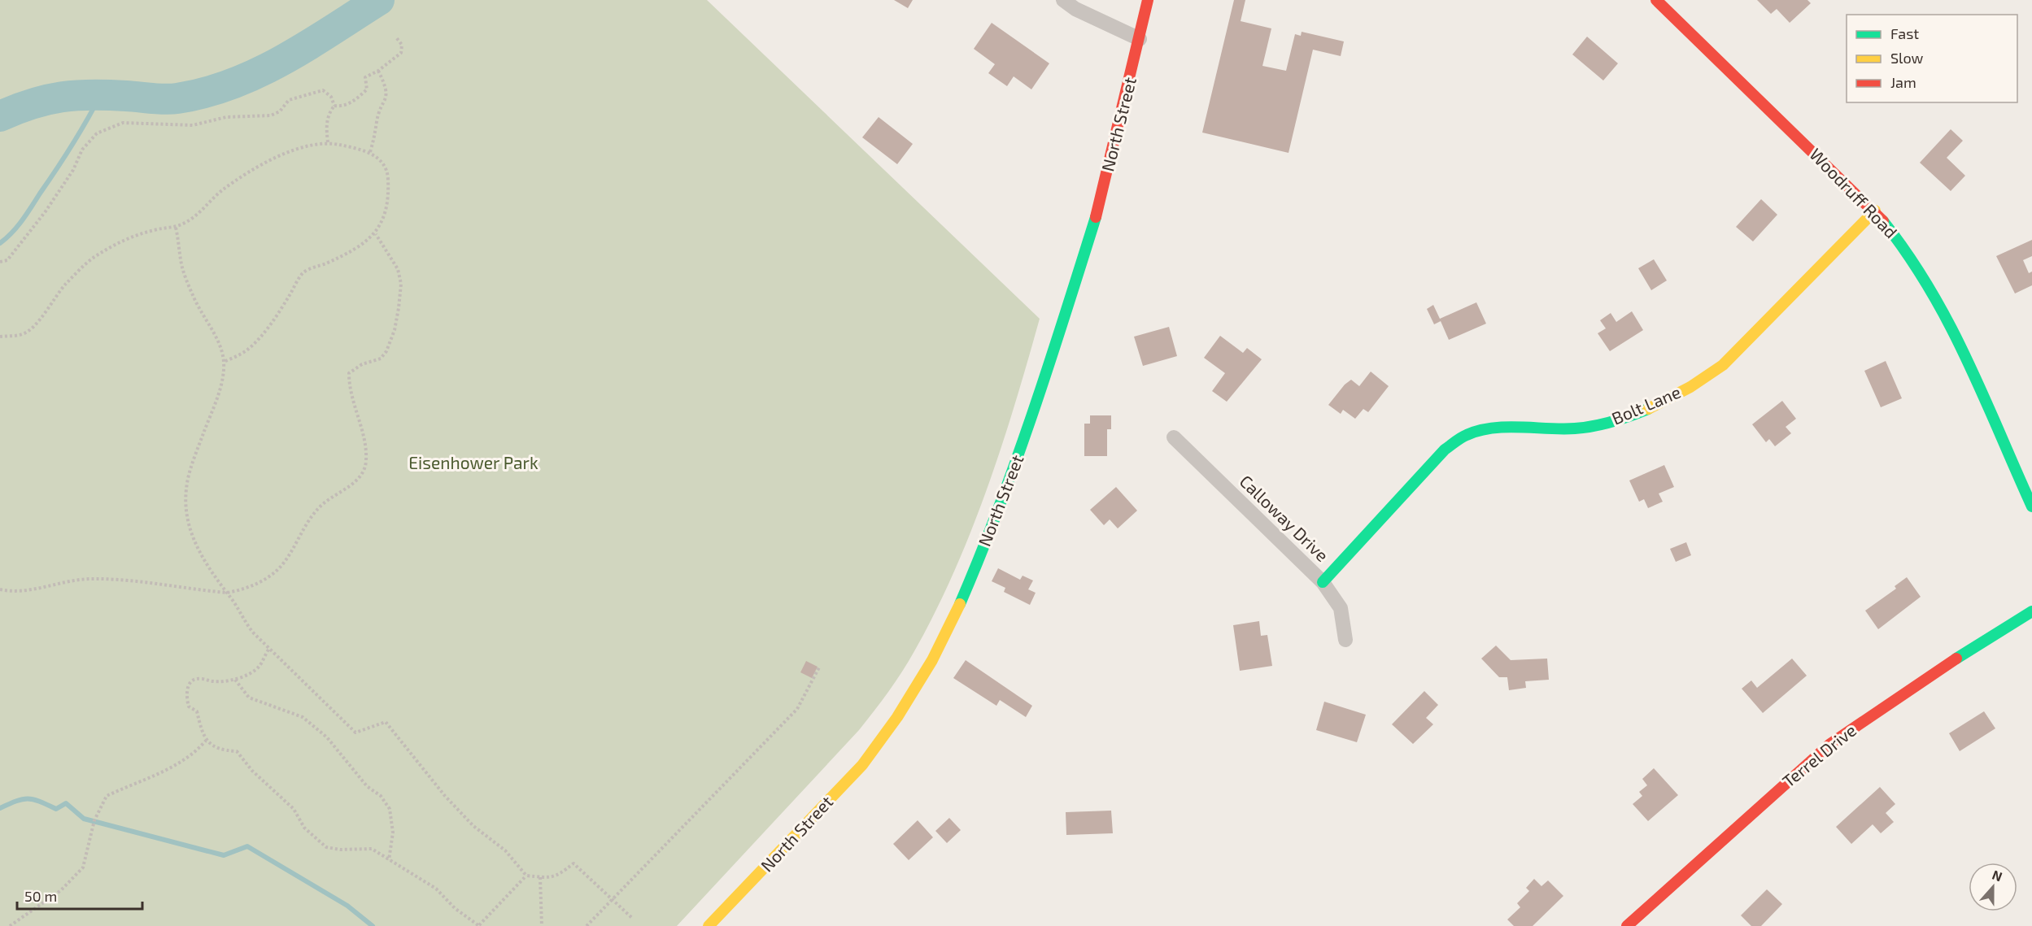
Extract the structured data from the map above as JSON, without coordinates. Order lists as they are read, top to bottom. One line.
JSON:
{"streets":{"street":["North Street","Woodruff Road","Bolt Lane","Calloway Drive","Terrel Drive"]},"crossings":[["Woodruff Road","Bolt Lane"],["Bolt Lane","Calloway Drive"]],"parks":["Eisenhower Park"],"legend":["Fast","Slow","Jam"],"scale_bar":"50 m","north":"top"}
